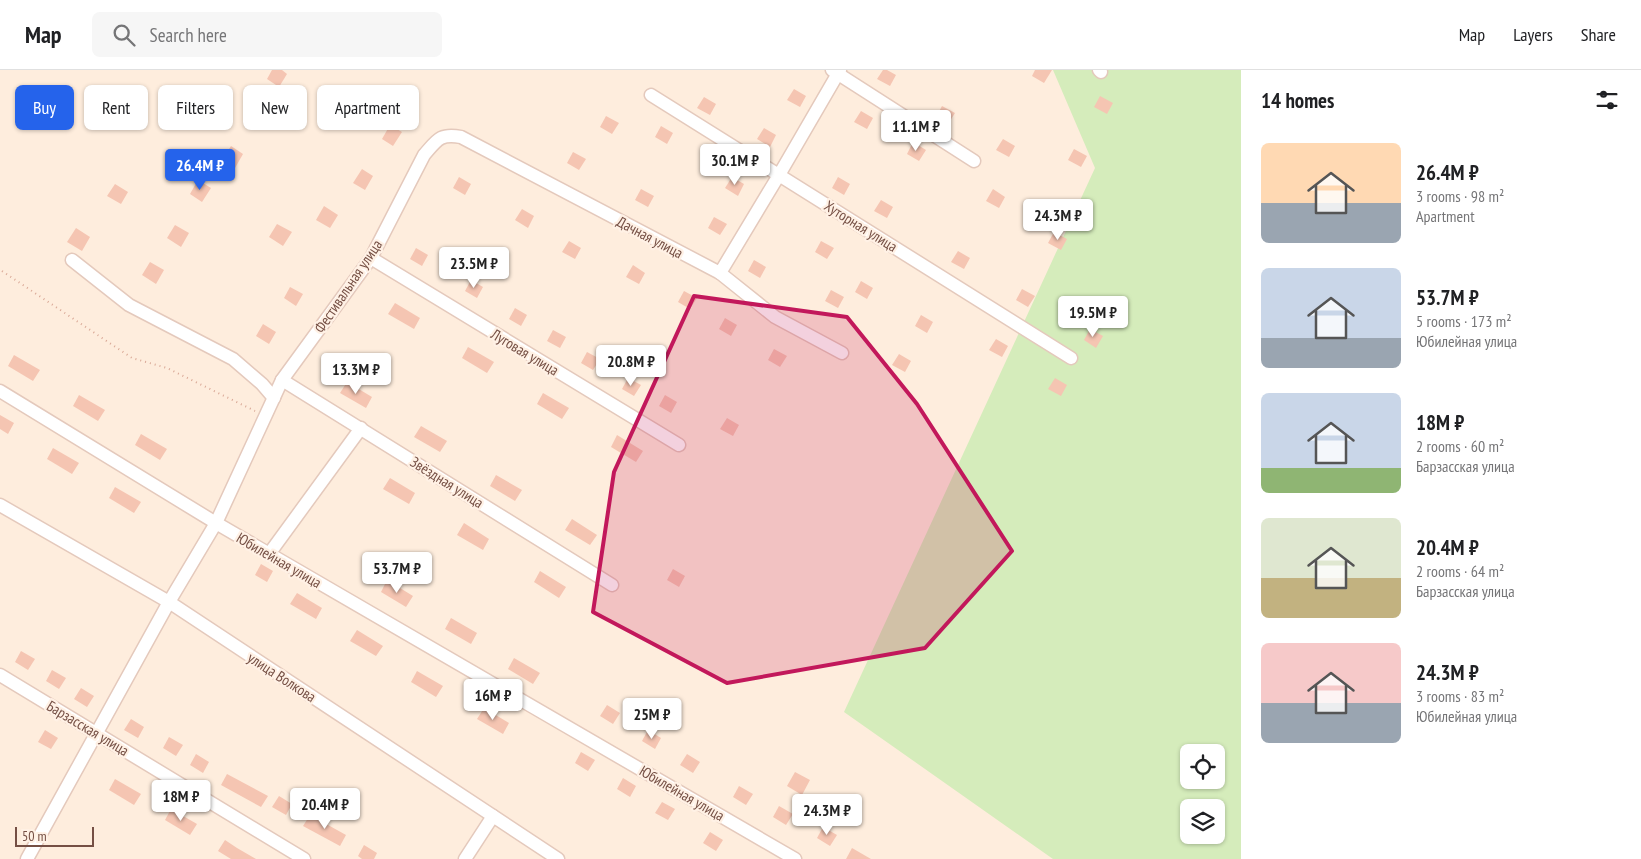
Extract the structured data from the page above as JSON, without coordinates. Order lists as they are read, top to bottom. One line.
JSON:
{"streets":{"street":["Хуторная улица","Дачная улица","Фестивальная улица","Луговая улица","Звёздная улица","Юбилейная улица","улица Волкова","Барзасская улица"]},"crossings":[["Дачная улица","Фестивальная улица"],["Фестивальная улица","Луговая улица"],["Фестивальная улица","Звёздная улица"],["Фестивальная улица","Юбилейная улица"],["Фестивальная улица","улица Волкова"],["Фестивальная улица","Барзасская улица"]],"scale_bar":"50 m","page":{"header":"Map","search":"Search here","nav":["Map","Layers","Share"],"heading":"14 homes","chip":["Buy","Rent","Filters","New","Apartment"],"price":["11.1M ₽","30.1M ₽","26.4M ₽","24.3M ₽","23.5M ₽","19.5M ₽","20.8M ₽","13.3M ₽","53.7M ₽","16M ₽","25M ₽","18M ₽","20.4M ₽","24.3M ₽"],"list":[{"name":"26.4M ₽","note":"3 rooms · 98 m² · Apartment"},{"name":"53.7M ₽","note":"5 rooms · 173 m² · Юбилейная улица"},{"name":"18M ₽","note":"2 rooms · 60 m² · Барзасская улица"},{"name":"20.4M ₽","note":"2 rooms · 64 m² · Барзасская улица"},{"name":"24.3M ₽","note":"3 rooms · 83 m² · Юбилейная улица"}],"scale":"50 m"}}
